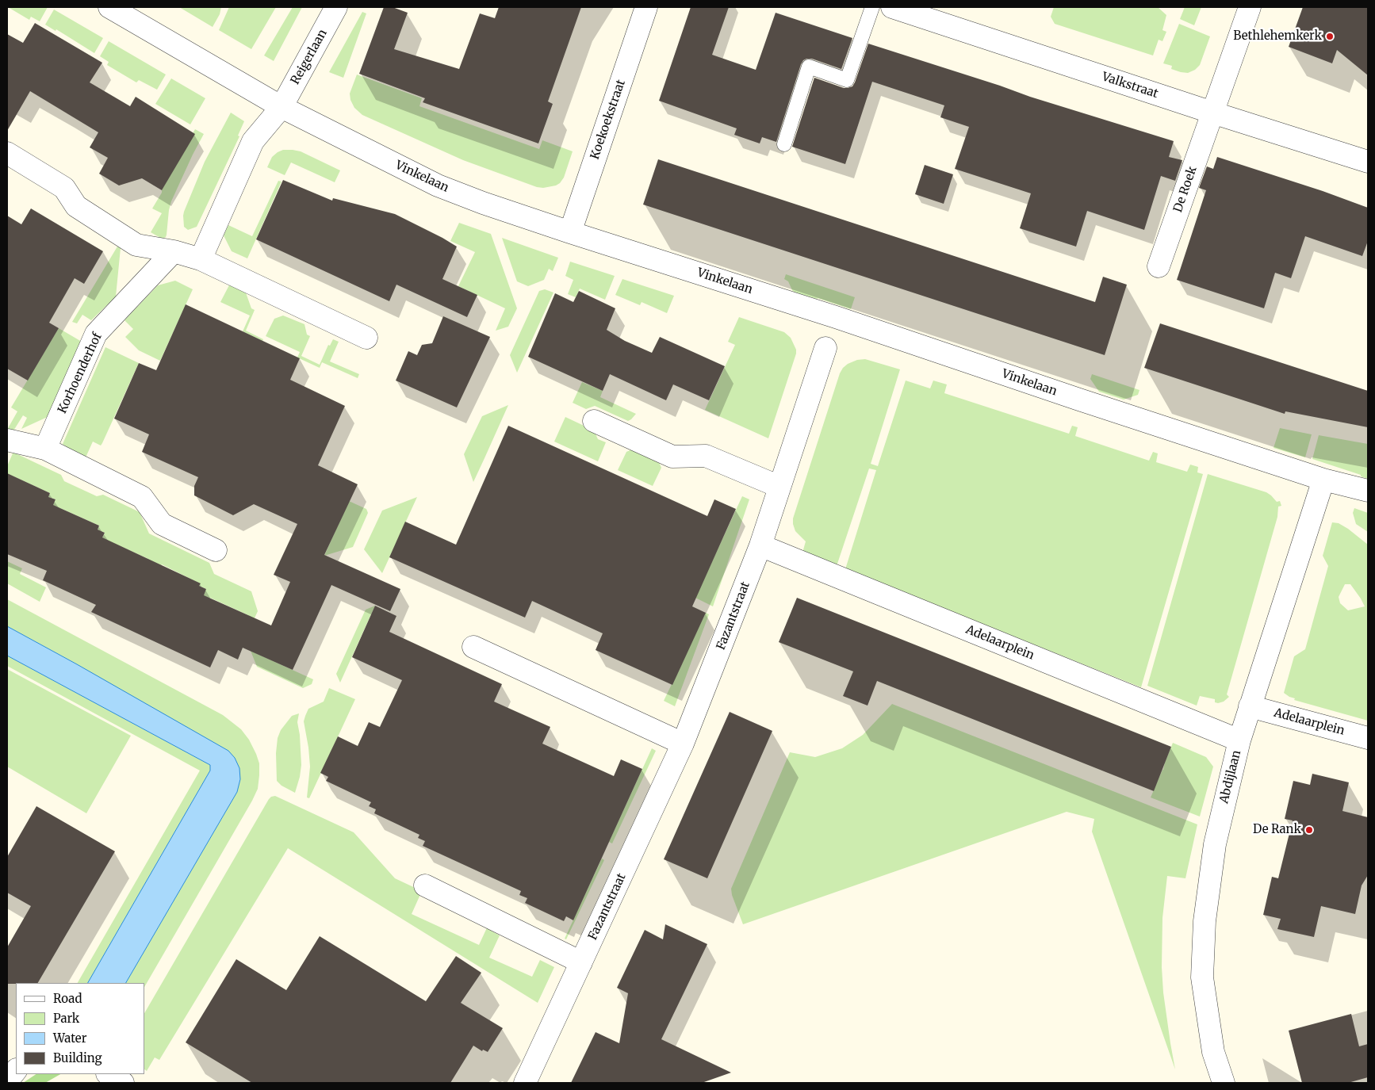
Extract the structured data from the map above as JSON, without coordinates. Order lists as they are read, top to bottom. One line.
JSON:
{"streets":{"street":["Reigerlaan","Valkstraat","Koekoekstraat","Vinkelaan","De Roek","Korhoenderhof","Fazantstraat","Adelaarplein","Abdijlaan"]},"crossings":[["Reigerlaan","Vinkelaan"],["Valkstraat","De Roek"],["Koekoekstraat","Vinkelaan"],["Vinkelaan","Abdijlaan"],["Fazantstraat","Adelaarplein"],["Adelaarplein","Abdijlaan"]],"places":["Bethlehemkerk","De Rank"],"legend":["Road","Park","Water","Building"]}
